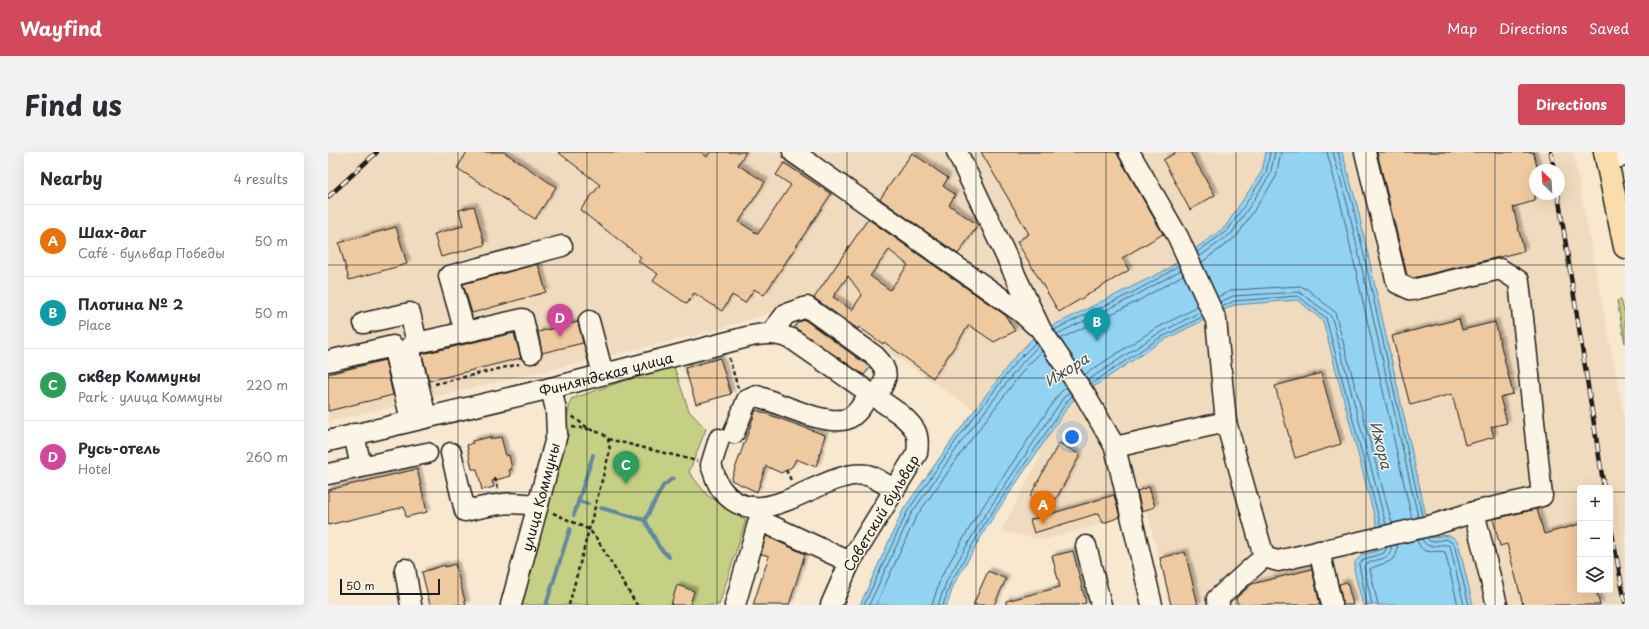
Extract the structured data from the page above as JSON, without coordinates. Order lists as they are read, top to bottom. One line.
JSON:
{"streets":{"street":["Финляндская улица","улица Коммуны","Советский бульвар"]},"crossings":[["Финляндская улица","улица Коммуны"]],"water":["Ижора"],"scale_bar":"50 m","north":"top left","page":{"header":"Wayfind","nav":["Map","Directions","Saved"],"title":"Find us","buttons":"Directions","heading":["Nearby","4 results"],"list":[{"mark":"A","name":"Шах-даг","note":"Café · бульвар Победы","value":"50 m"},{"mark":"B","name":"Плотина № 2","note":"Place","value":"50 m"},{"mark":"C","name":"сквер Коммуны","note":"Park · улица Коммуны","value":"220 m"},{"mark":"D","name":"Русь-отель","note":"Hotel","value":"260 m"}],"pins":["D","B","C","A"],"map_buttons":["+","−"],"scale":"50 m"}}
